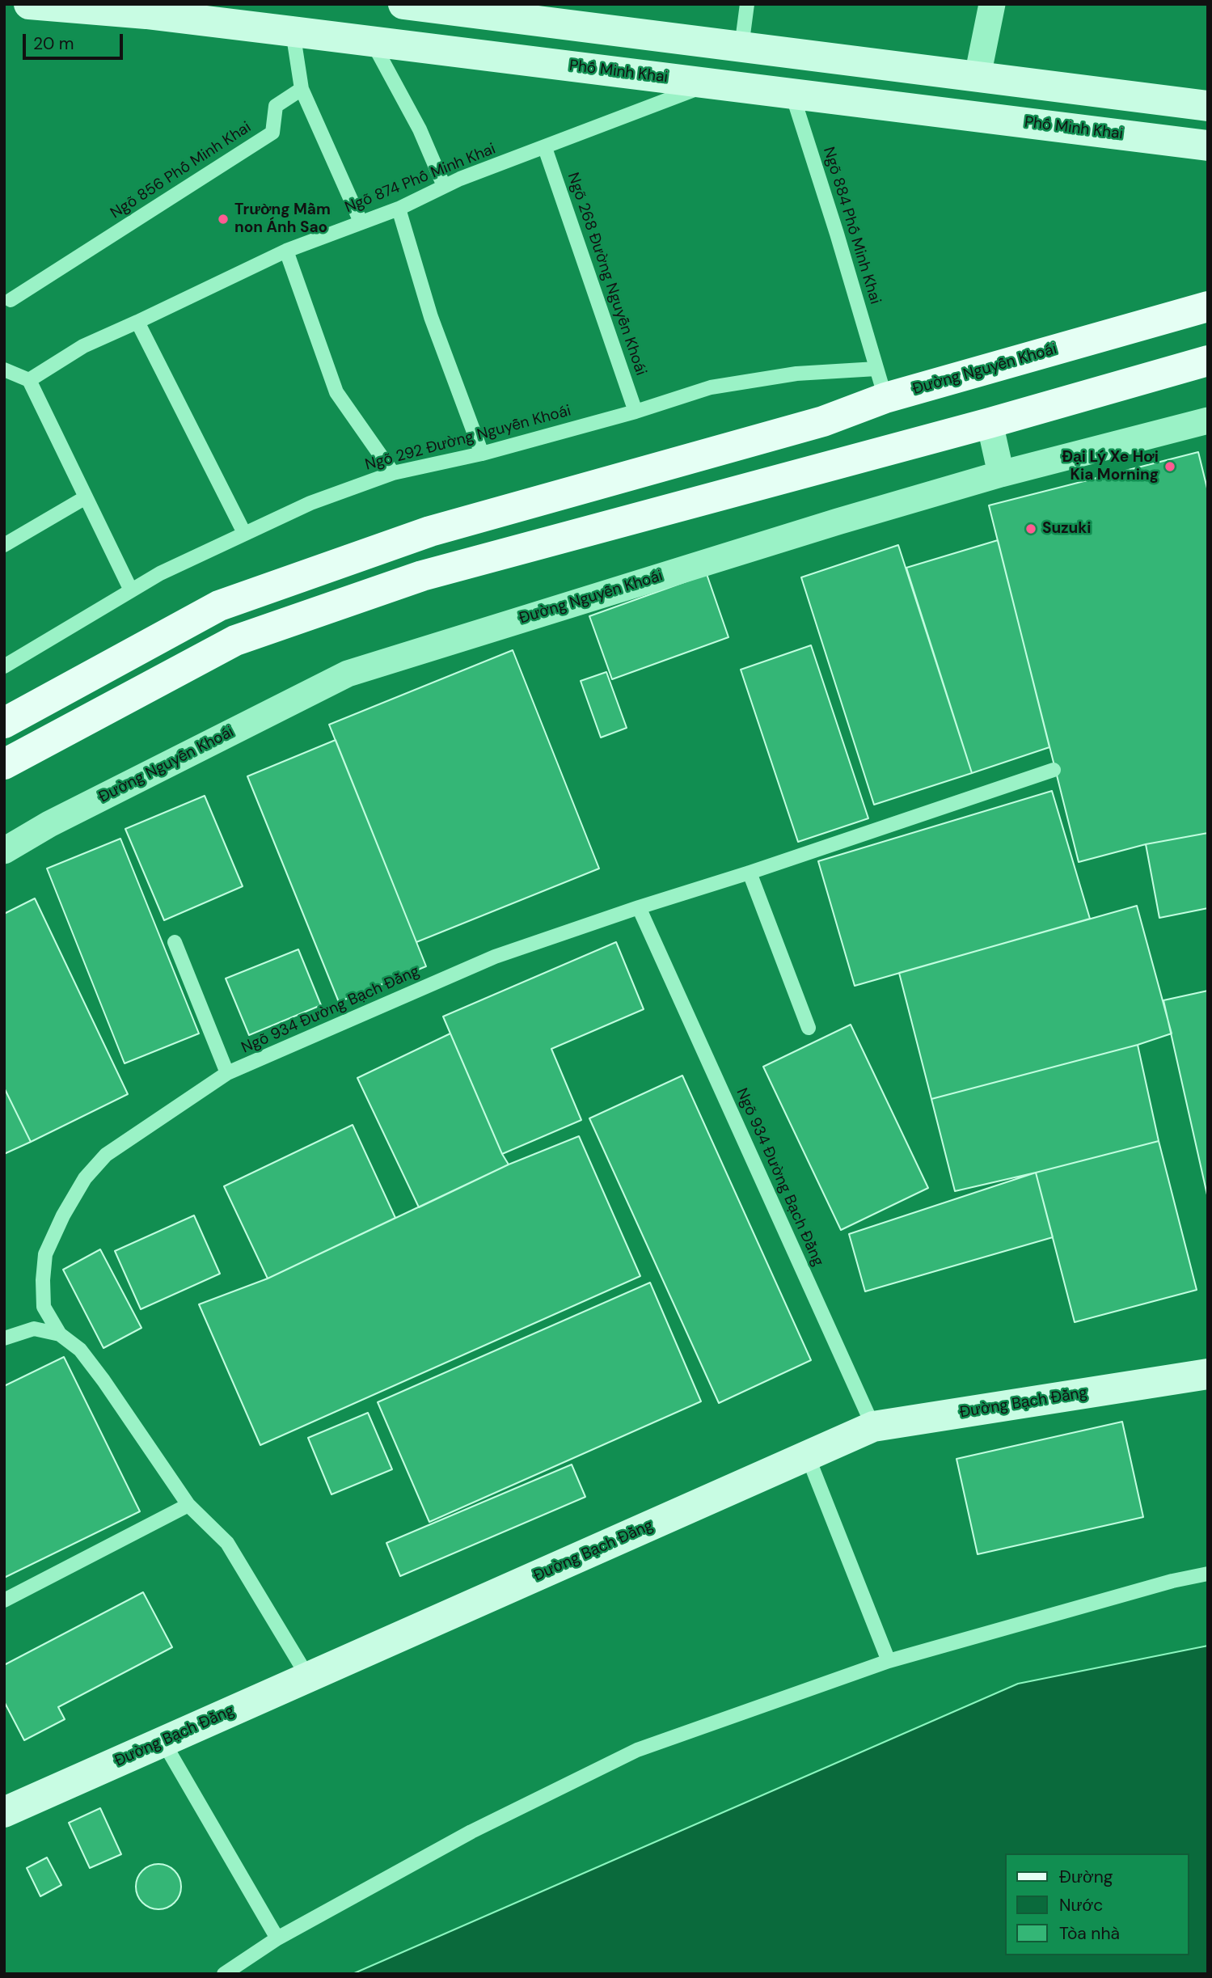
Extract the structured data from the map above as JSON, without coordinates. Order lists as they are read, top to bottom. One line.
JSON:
{"streets":{"main road":["Phố Minh Khai","Đường Nguyễn Khoái","Đường Bạch Đằng"],"lane":["Ngõ 856 Phố Minh Khai","Ngõ 874 Phố Minh Khai","Ngõ 884 Phố Minh Khai","Ngõ 268 Đường Nguyễn Khoái","Ngõ 292 Đường Nguyễn Khoái","Ngõ 934 Đường Bạch Đằng"]},"crossings":[["Phố Minh Khai","Ngõ 874 Phố Minh Khai"],["Phố Minh Khai","Ngõ 884 Phố Minh Khai"],["Ngõ 874 Phố Minh Khai","Ngõ 268 Đường Nguyễn Khoái"],["Ngõ 884 Phố Minh Khai","Đường Nguyễn Khoái"],["Ngõ 884 Phố Minh Khai","Ngõ 292 Đường Nguyễn Khoái"],["Ngõ 268 Đường Nguyễn Khoái","Ngõ 292 Đường Nguyễn Khoái"],["Ngõ 934 Đường Bạch Đằng","Đường Bạch Đằng"]],"places":["Trường Mầm non Ánh Sao","Đại Lý Xe Hơi Kia Morning","Suzuki"],"legend":["Đường","Nước","Tòa nhà"],"scale_bar":"20 m"}
